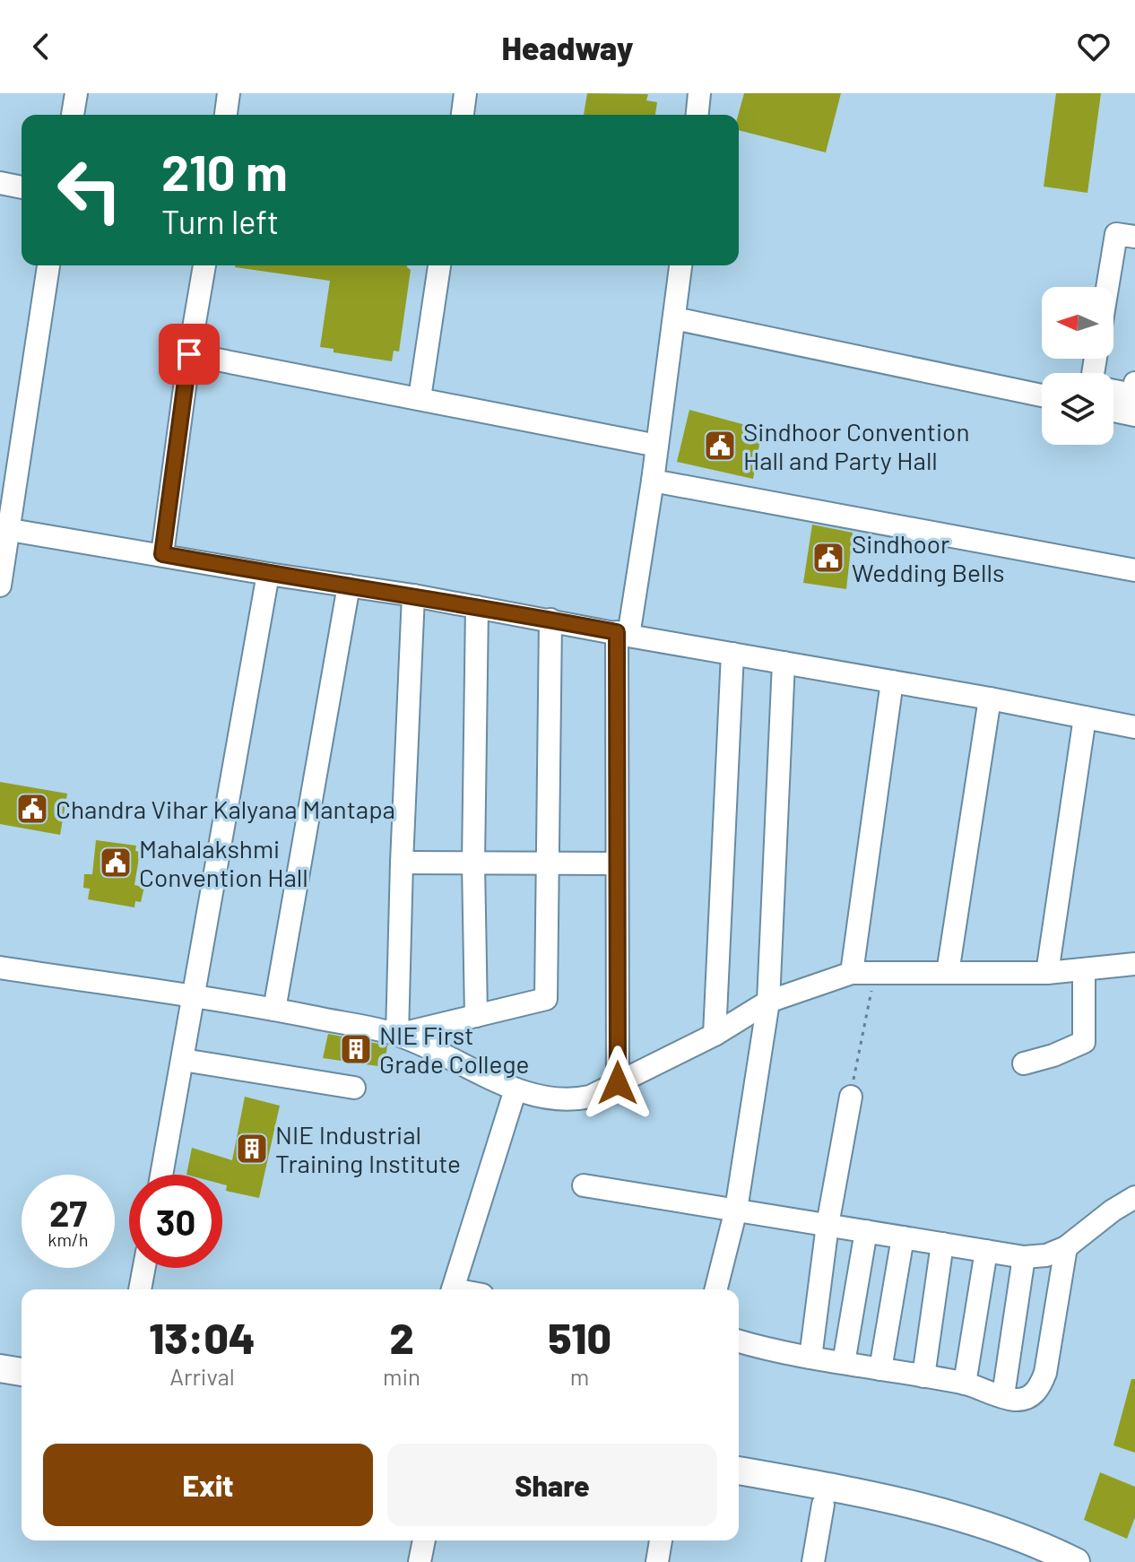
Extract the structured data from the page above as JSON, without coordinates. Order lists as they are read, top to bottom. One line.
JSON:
{"places":{"public building":["Sindhoor Convention Hall and Party Hall","Sindhoor Wedding Bells","Chandra Vihar Kalyana Mantapa","Mahalakshmi Convention Hall"],"building":["NIE First Grade College","NIE Industrial Training Institute"]},"north":"left","page":{"header":"Headway","turn":["210 m","Turn left"],"speed":"27 km/h","limit":"30","eta":["13:04","Arrival","2","min","510","m"],"buttons":["Exit","Share"]}}
